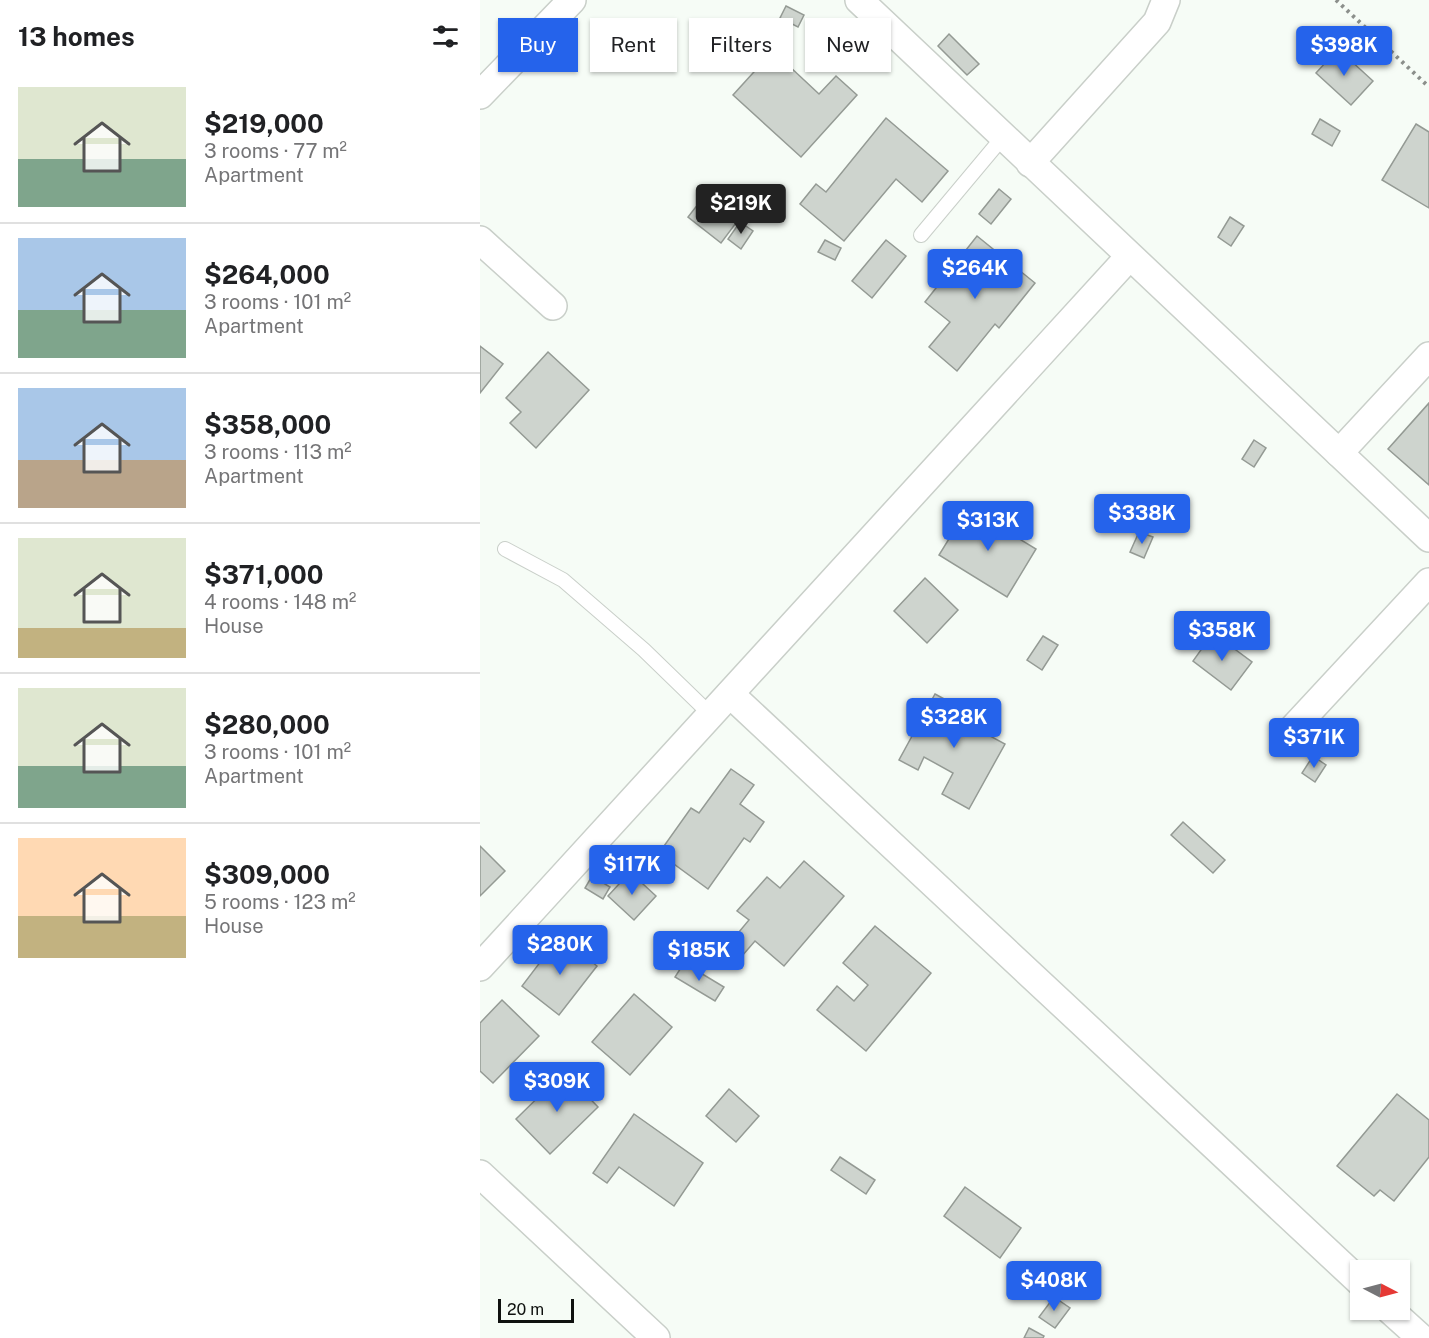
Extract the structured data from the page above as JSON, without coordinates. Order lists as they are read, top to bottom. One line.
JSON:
{"scale_bar":"20 m","north":"right","page":{"heading":"13 homes","chip":["Buy","Rent","Filters","New"],"price":["$398K","$219K","$264K","$338K","$313K","$358K","$328K","$371K","$117K","$280K","$185K","$309K","$408K"],"list":[{"name":"$219,000","note":"3 rooms · 77 m² · Apartment"},{"name":"$264,000","note":"3 rooms · 101 m² · Apartment"},{"name":"$358,000","note":"3 rooms · 113 m² · Apartment"},{"name":"$371,000","note":"4 rooms · 148 m² · House"},{"name":"$280,000","note":"3 rooms · 101 m² · Apartment"},{"name":"$309,000","note":"5 rooms · 123 m² · House"}],"scale":"20 m"}}
